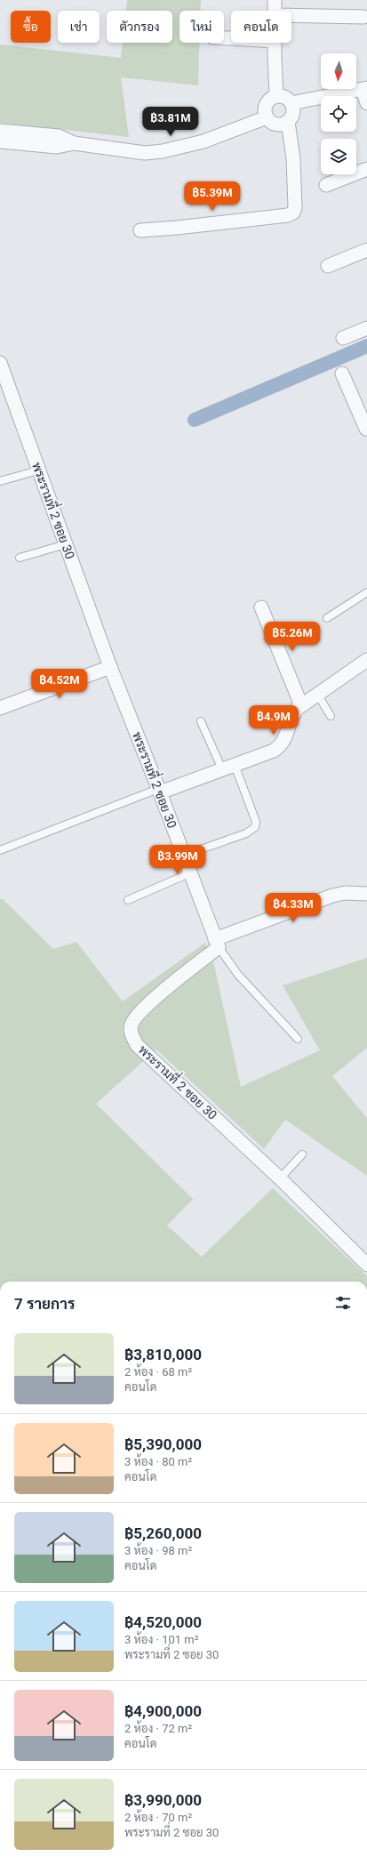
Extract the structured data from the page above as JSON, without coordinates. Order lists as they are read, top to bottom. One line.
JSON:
{"streets":{"street":["พระรามที่ 2 ซอย 30"]},"north":"bottom","page":{"chip":["ซื้อ","เช่า","ตัวกรอง","ใหม่","คอนโด"],"price":["฿3.81M","฿5.39M","฿5.26M","฿4.52M","฿4.9M","฿3.99M","฿4.33M"],"heading":"7 รายการ","list":[{"name":"฿3,810,000","note":"2 ห้อง · 68 m² · คอนโด"},{"name":"฿5,390,000","note":"3 ห้อง · 80 m² · คอนโด"},{"name":"฿5,260,000","note":"3 ห้อง · 98 m² · คอนโด"},{"name":"฿4,520,000","note":"3 ห้อง · 101 m² · พระรามที่ 2 ซอย 30"},{"name":"฿4,900,000","note":"2 ห้อง · 72 m² · คอนโด"},{"name":"฿3,990,000","note":"2 ห้อง · 70 m² · พระรามที่ 2 ซอย 30"}]}}
